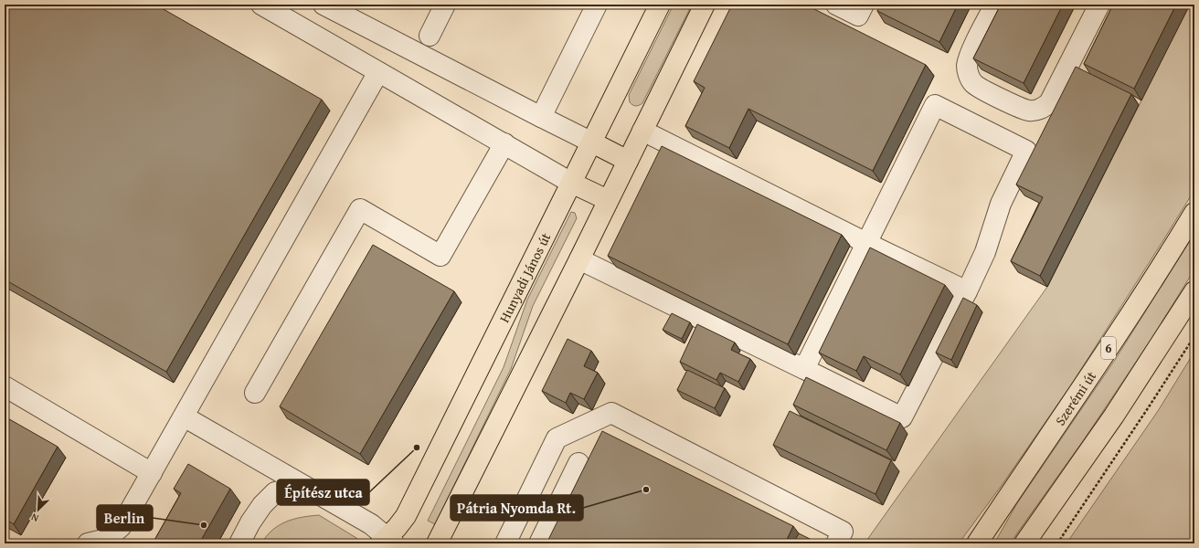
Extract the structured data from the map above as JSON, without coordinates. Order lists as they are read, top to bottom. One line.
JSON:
{"streets":{"main road":["Hunyadi János út","6","Szerémi út"]},"places":["Építész utca","Pátria Nyomda Rt.","Berlin"],"north":"bottom left"}
